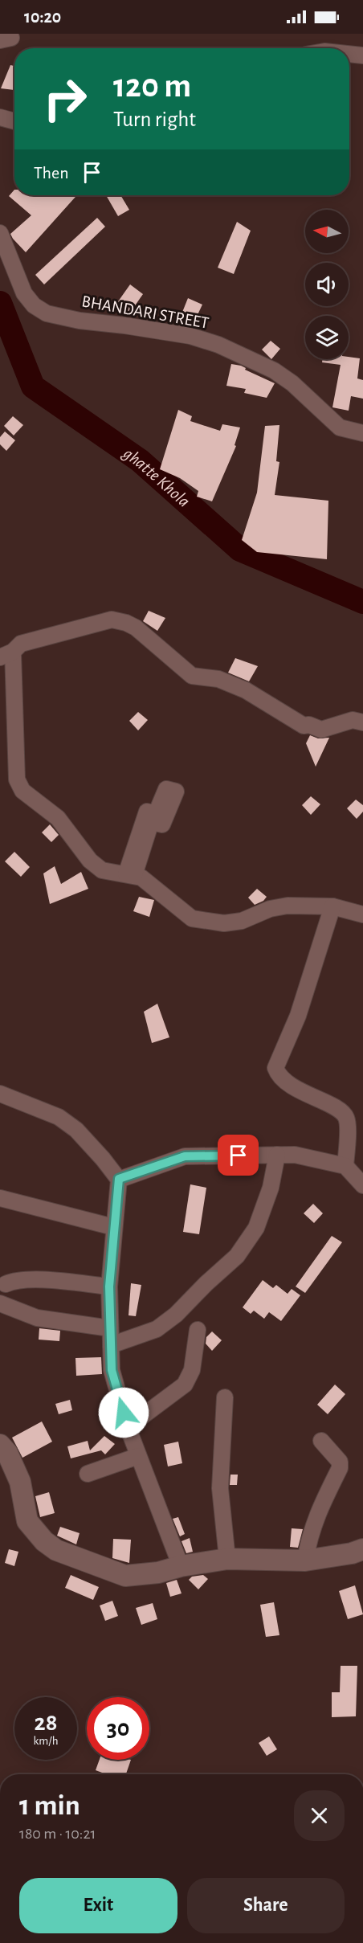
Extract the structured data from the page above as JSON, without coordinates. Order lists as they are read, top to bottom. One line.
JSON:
{"streets":{"street":["BHANDARI STREET"]},"water":["ghatte Khola"],"north":"left","page":{"status":"10:20","turn":["120 m","Turn right"],"then":"Then","speed":"28 km/h","limit":"30","heading":["1 min","180 m · 10:21"],"buttons":["Exit","Share"]}}
